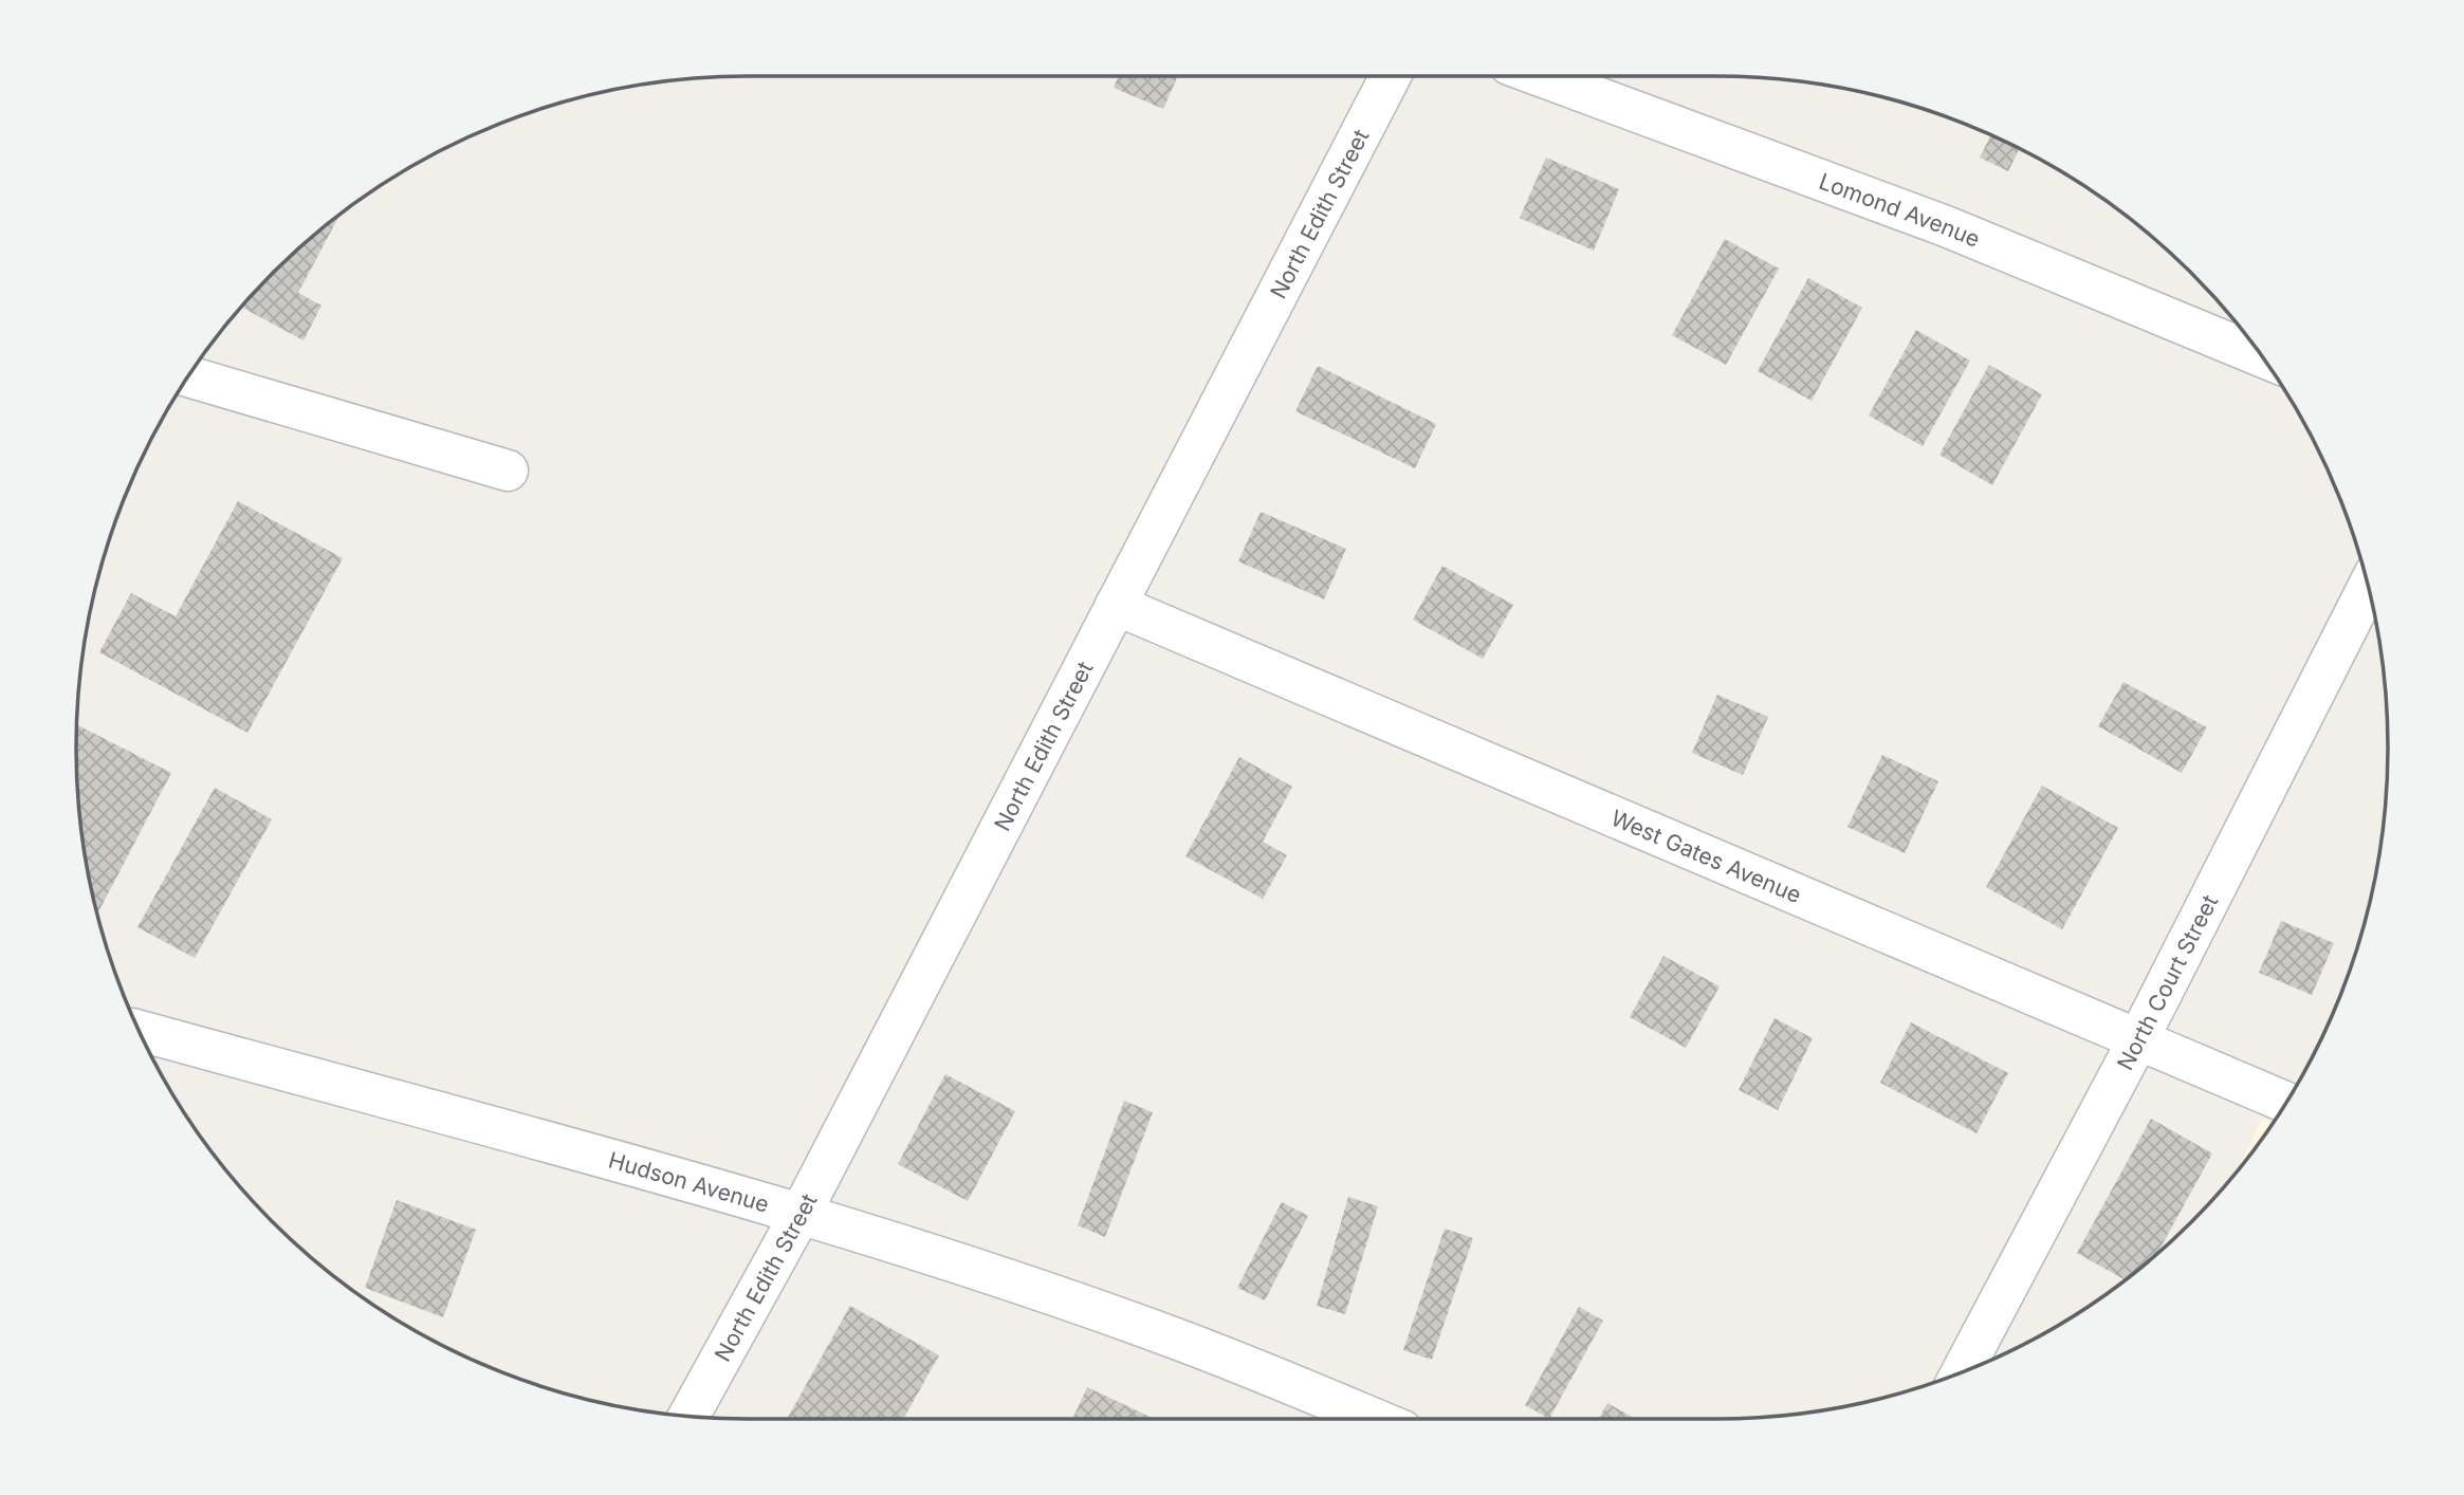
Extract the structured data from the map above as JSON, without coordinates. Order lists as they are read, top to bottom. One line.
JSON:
{"streets":{"street":["Lomond Avenue","North Edith Street","West Gates Avenue","North Court Street","Hudson Avenue"]},"crossings":[["North Edith Street","West Gates Avenue"],["North Edith Street","Hudson Avenue"],["West Gates Avenue","North Court Street"]]}
